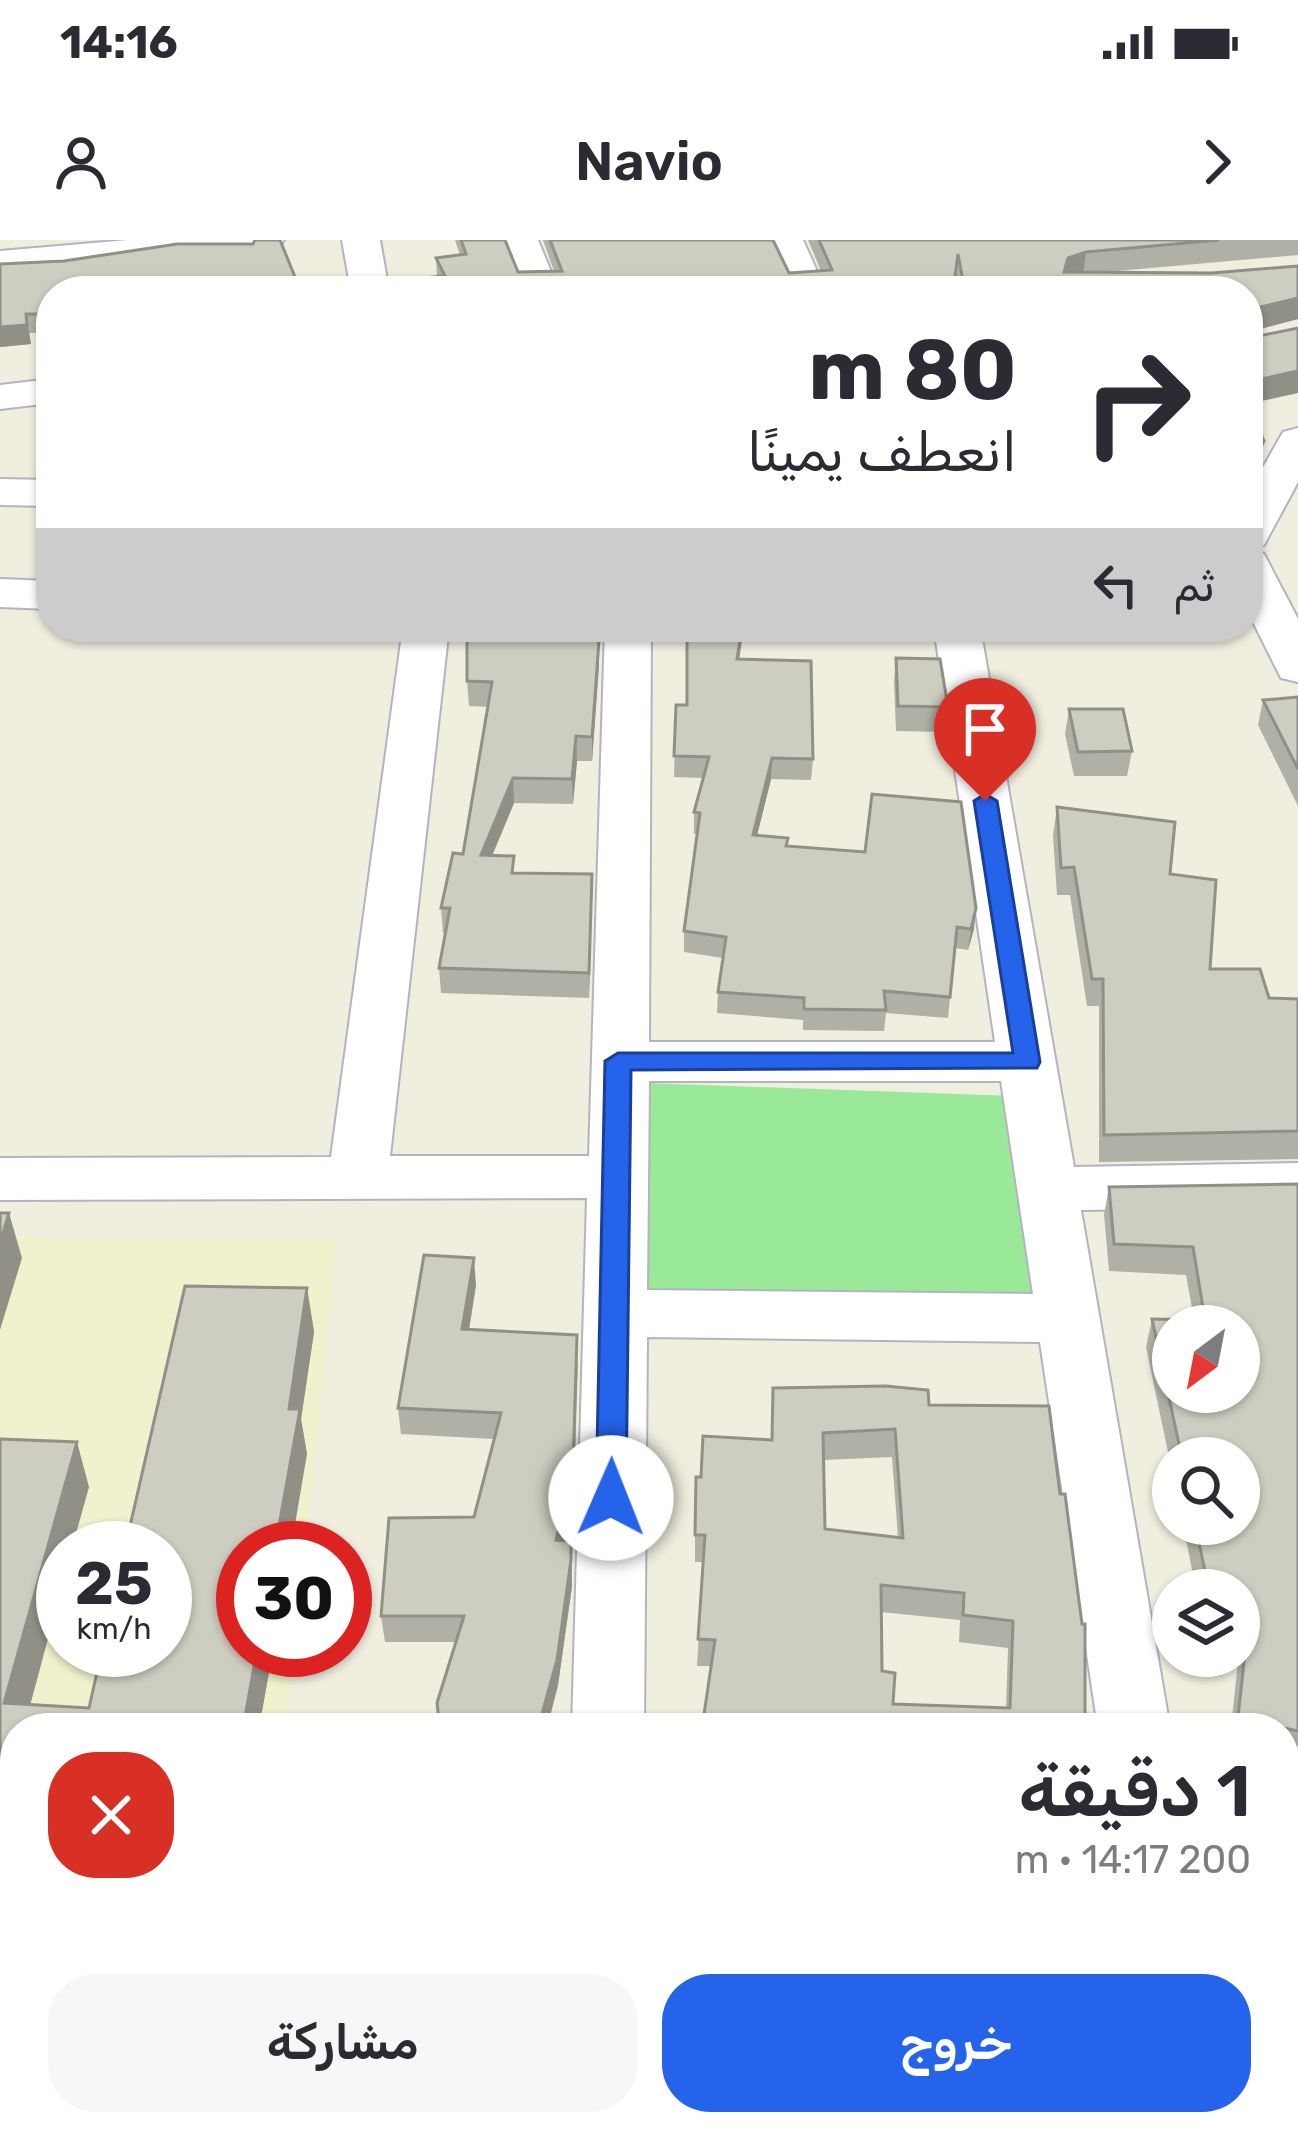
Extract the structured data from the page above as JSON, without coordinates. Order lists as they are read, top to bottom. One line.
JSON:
{"north":"bottom left","page":{"status":"14:16","header":"Navio","turn":["80 m","انعطف يمينًا"],"then":"ثم","speed":"25 km/h","limit":"30","heading":["1 دقيقة","200 m · 14:17"],"buttons":["خروج","مشاركة"]}}
